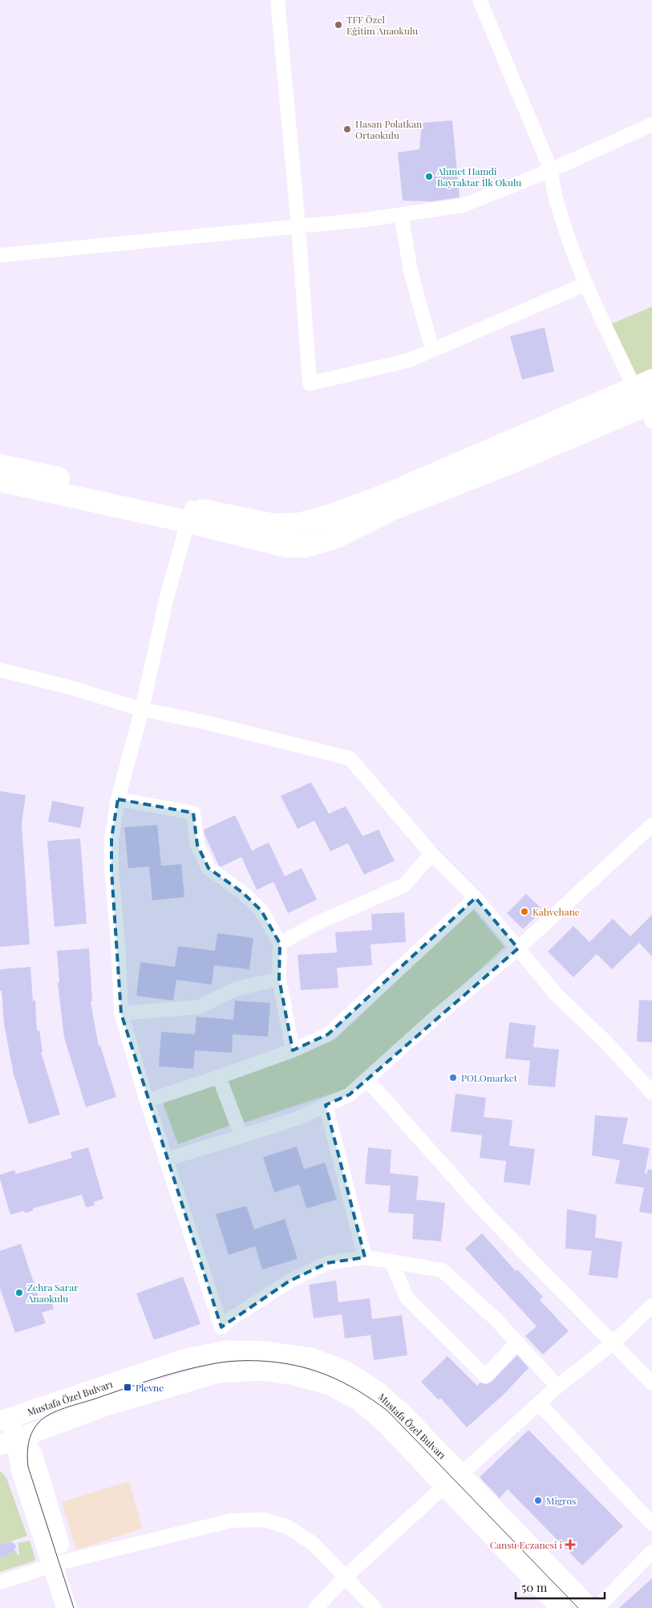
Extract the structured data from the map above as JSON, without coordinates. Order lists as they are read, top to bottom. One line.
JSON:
{"streets":{"main road":["Mustafa Özel Bulvarı"]},"places":{"other":["TFF Özel Eğitim Anaokulu","Hasan Polatkan Ortaokulu","Ahmet Hamdi Bayraktar İlk Okulu","Kahvehane","POLOmarket","Zehra Sarar Anaokulu","Migros"],"transit":["Plevne"],"health":["Cansu Eczanesi i"]},"scale_bar":"50 m"}
